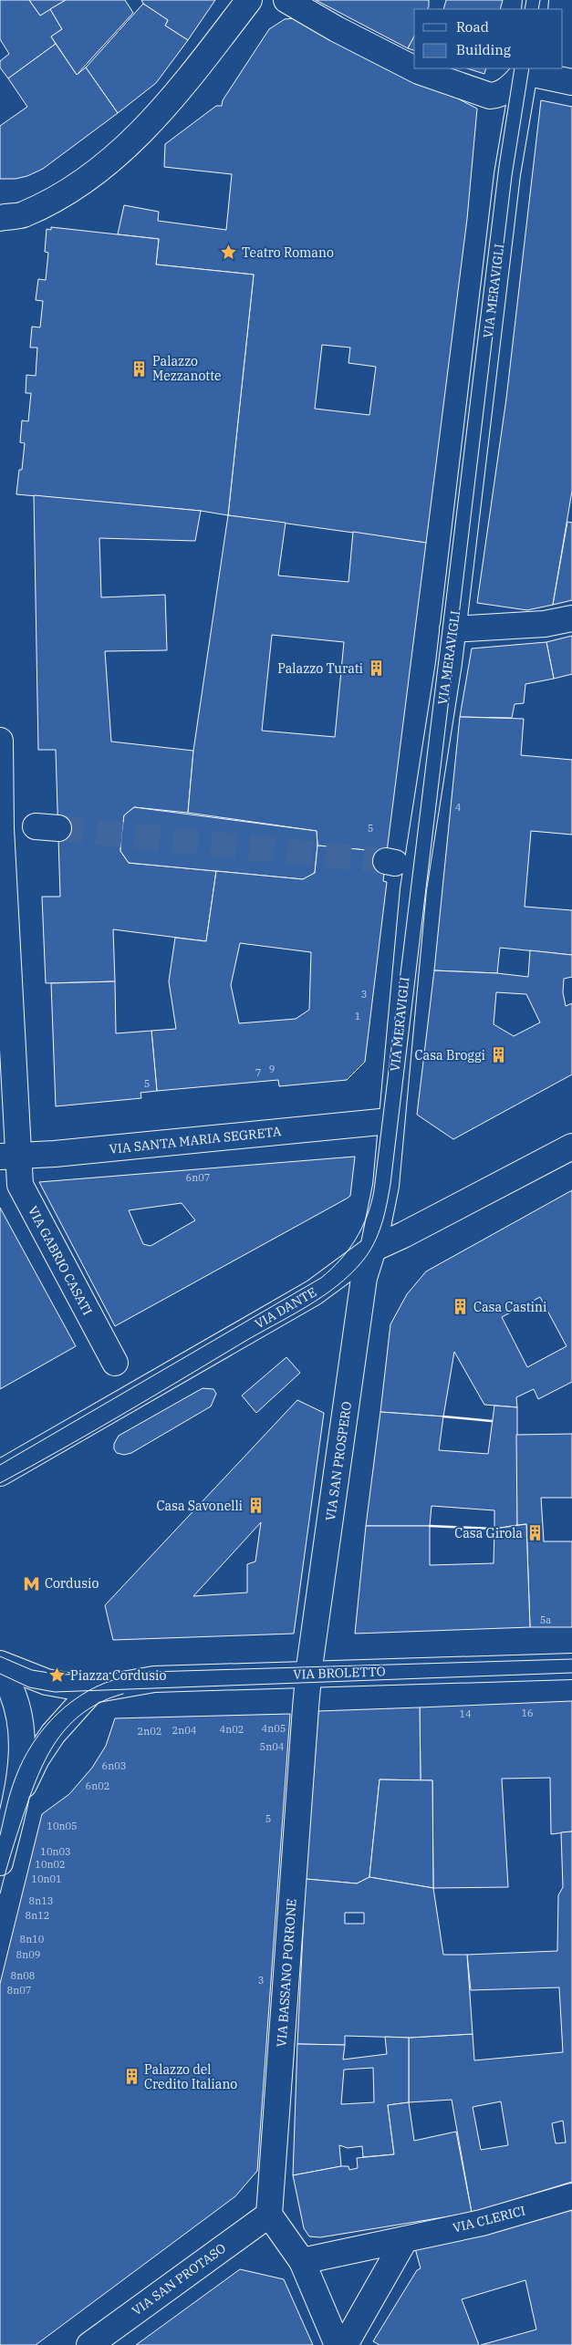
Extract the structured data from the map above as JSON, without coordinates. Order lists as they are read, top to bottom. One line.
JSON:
{"streets":{"street":["VIA MERAVIGLI","VIA SANTA MARIA SEGRETA","VIA GABRIO CASATI","VIA DANTE","VIA SAN PROSPERO","VIA BROLETTO","VIA BASSANO PORRONE","VIA CLERICI","VIA SAN PROTASO"]},"crossings":[["VIA MERAVIGLI","VIA SANTA MARIA SEGRETA"],["VIA MERAVIGLI","VIA DANTE"],["VIA MERAVIGLI","VIA SAN PROSPERO"],["VIA SANTA MARIA SEGRETA","VIA GABRIO CASATI"],["VIA DANTE","VIA SAN PROSPERO"],["VIA SAN PROSPERO","VIA BROLETTO"],["VIA SAN PROSPERO","VIA BASSANO PORRONE"],["VIA BROLETTO","VIA BASSANO PORRONE"],["VIA BASSANO PORRONE","VIA SAN PROTASO"]],"places":{"place":["Teatro Romano","Piazza Cordusio"],"building":["Palazzo Mezzanotte","Palazzo Turati","Casa Broggi","Casa Castini","Casa Savonelli","Casa Girola","Palazzo del Credito Italiano"],"metro station":["Cordusio"]},"house_numbers":["4","5","3","1","9","7","5","6n07","5a","16","14","4n05","4n02","2n04","2n02","5n04","6n03","6n02","5","10n05","10n03","10n02","10n01","8n13","8n12","8n10","8n09","8n08","3","8n07"],"legend":["Road","Building"]}
